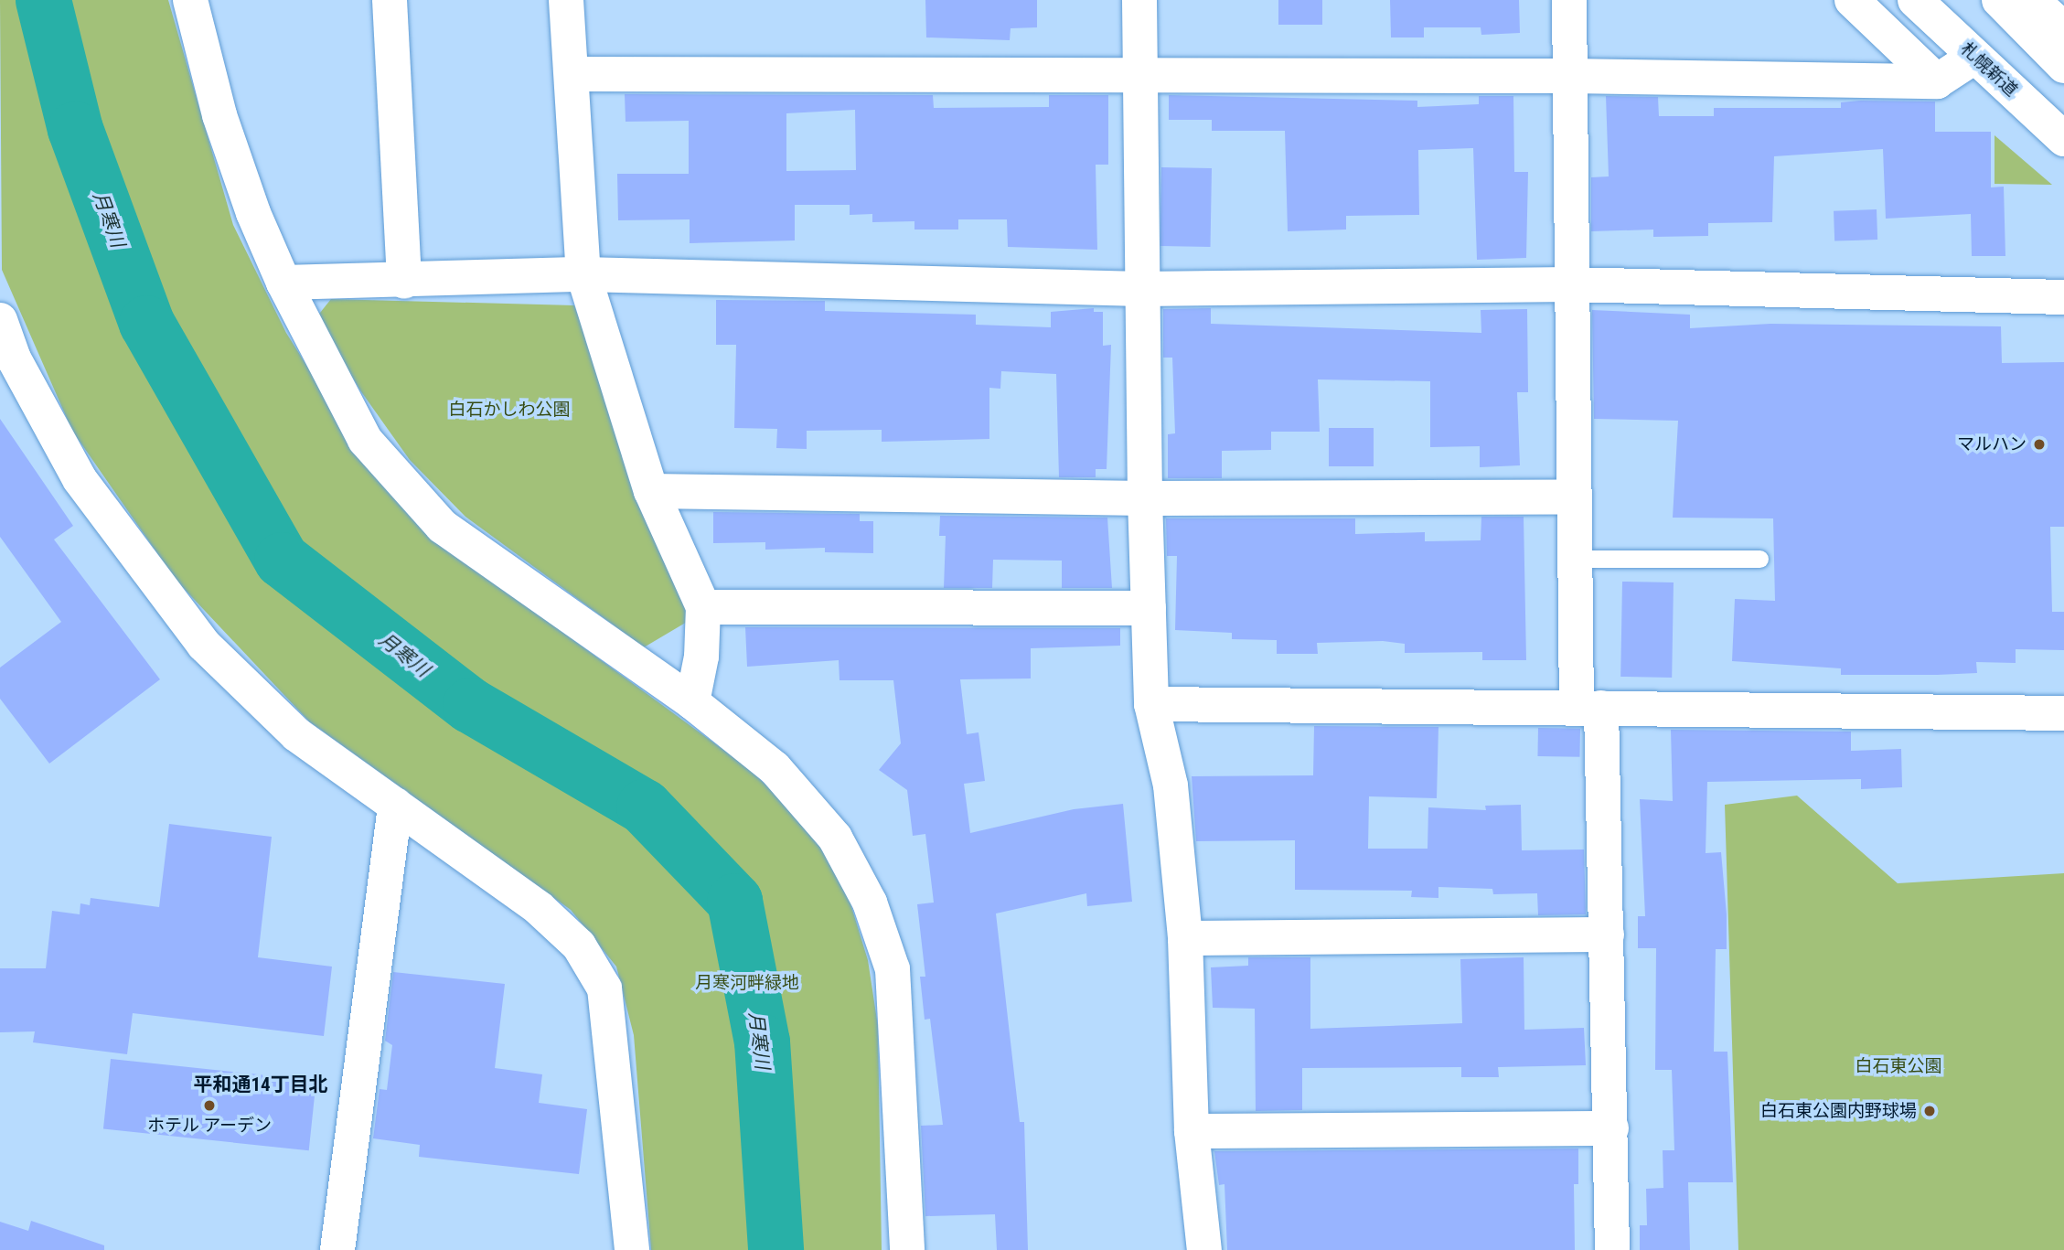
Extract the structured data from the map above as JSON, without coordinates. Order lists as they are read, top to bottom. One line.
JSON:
{"streets":{"main road":["札幌新道"]},"districts":["平和通14丁目北"],"water":["月寒川"],"parks":["白石かしわ公園","月寒河畔緑地","白石東公園"],"places":["マルハン","ホテル アーデン","白石東公園内野球場"]}
